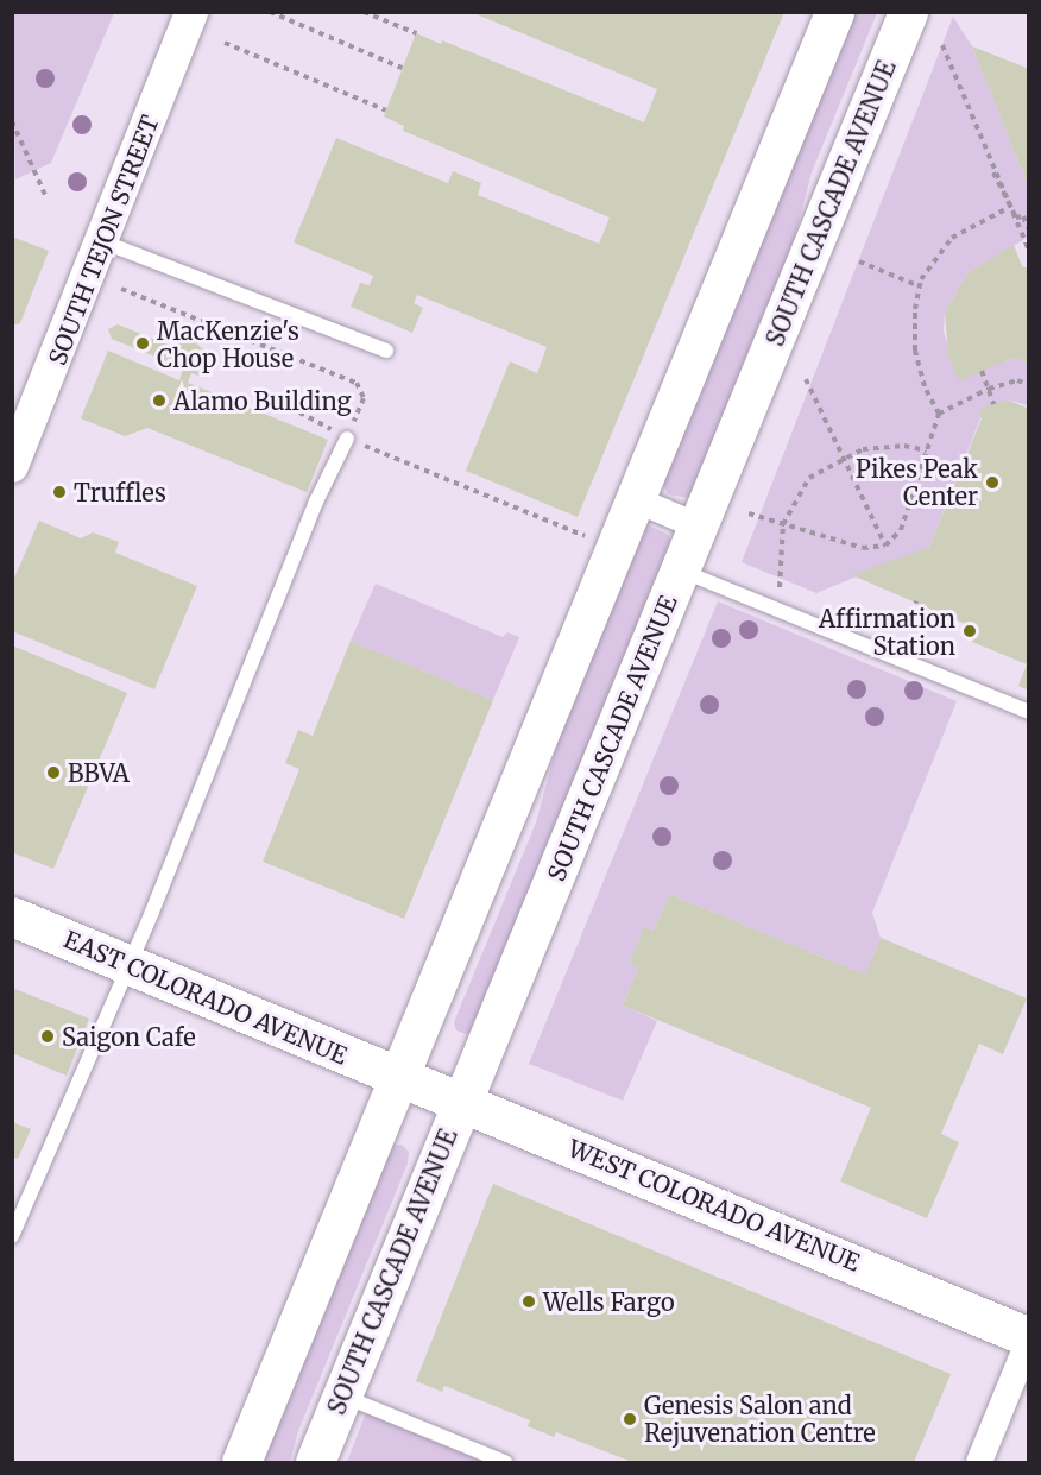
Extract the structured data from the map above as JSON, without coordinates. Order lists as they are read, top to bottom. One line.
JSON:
{"streets":{"main road":["SOUTH CASCADE AVENUE","EAST COLORADO AVENUE","WEST COLORADO AVENUE"],"street":["SOUTH TEJON STREET"]},"crossings":[["SOUTH CASCADE AVENUE","WEST COLORADO AVENUE"],["EAST COLORADO AVENUE","WEST COLORADO AVENUE"]],"places":["MacKenzie's Chop House","Alamo Building","Pikes Peak Center","Truffles","Affirmation Station","BBVA","Saigon Cafe","Wells Fargo","Genesis Salon and Rejuvenation Centre"]}
